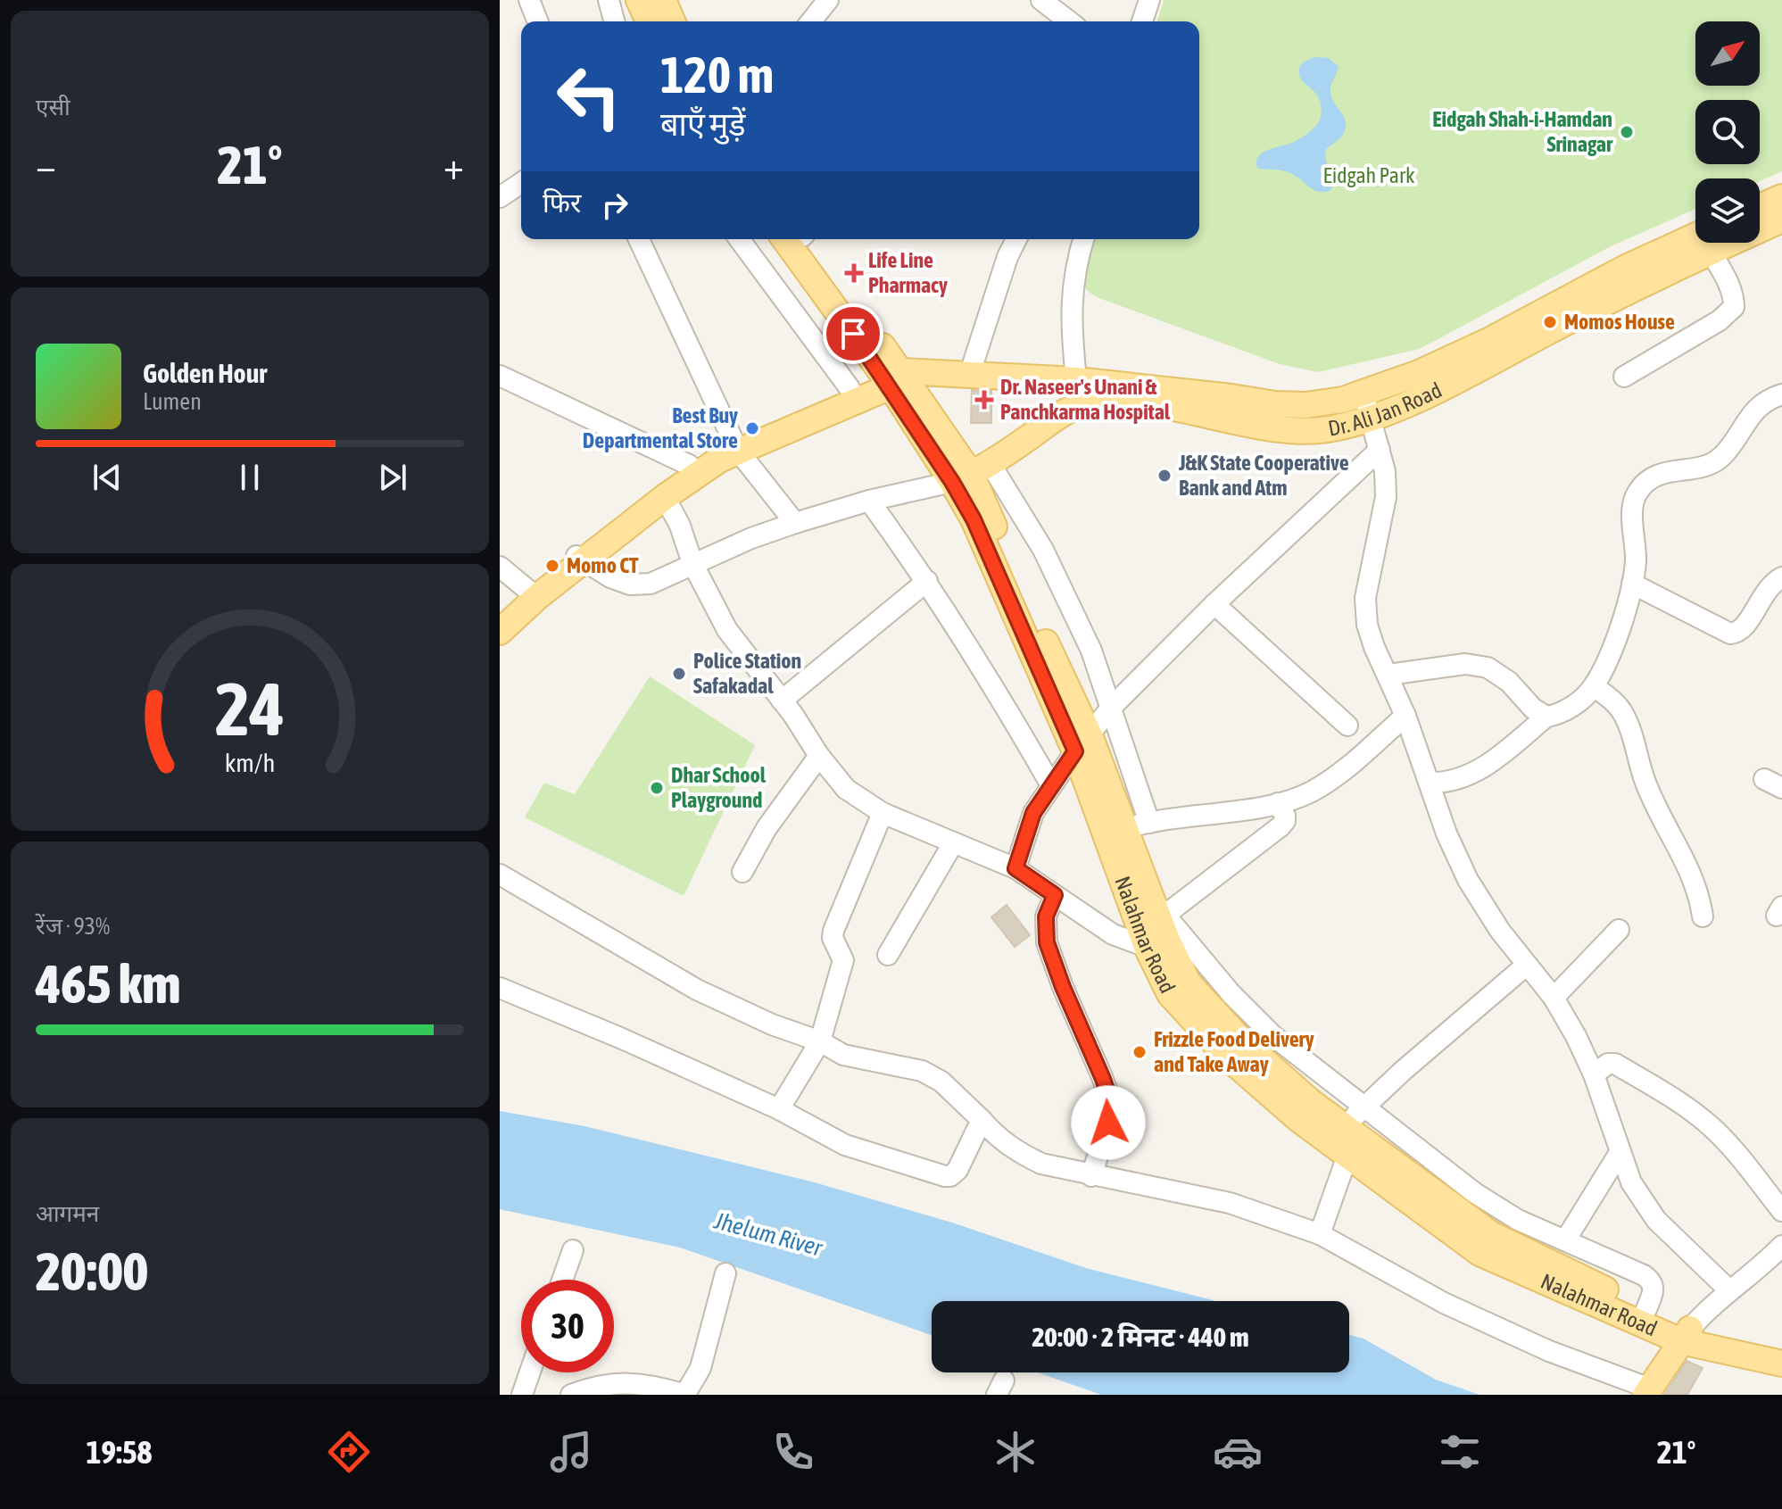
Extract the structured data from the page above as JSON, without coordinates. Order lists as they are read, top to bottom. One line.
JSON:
{"streets":{"main road":["Dr. Ali Jan Road","Nalahmar Road"]},"crossings":[["Dr. Ali Jan Road","Nalahmar Road"]],"water":["Jhelum River"],"parks":["Eidgah Park"],"places":{"other":["Eidgah Shah-i-Hamdan Srinagar","Momos House","Best Buy Departmental Store","J&K State Cooperative Bank and Atm","Momo CT","Police Station Safakadal","Dhar School Playground","Frizzle Food Delivery and Take Away"],"health":["Life Line Pharmacy","Dr. Naseer's Unani & Panchkarma Hospital"]},"north":"top right","page":{"tile":["एसी",["रेंज · 93%","465 km"],["आगमन","20:00"]],"turn":["120 m","बाएँ मुड़ें"],"heat":["−","21°","+"],"then":"फिर","song":["Golden Hour","Lumen"],"limit":"30","trip":"20:00 · 2 मिनट · 440 m","tabs":["19:58","21°"],"gauge":["24","km/h"]}}
